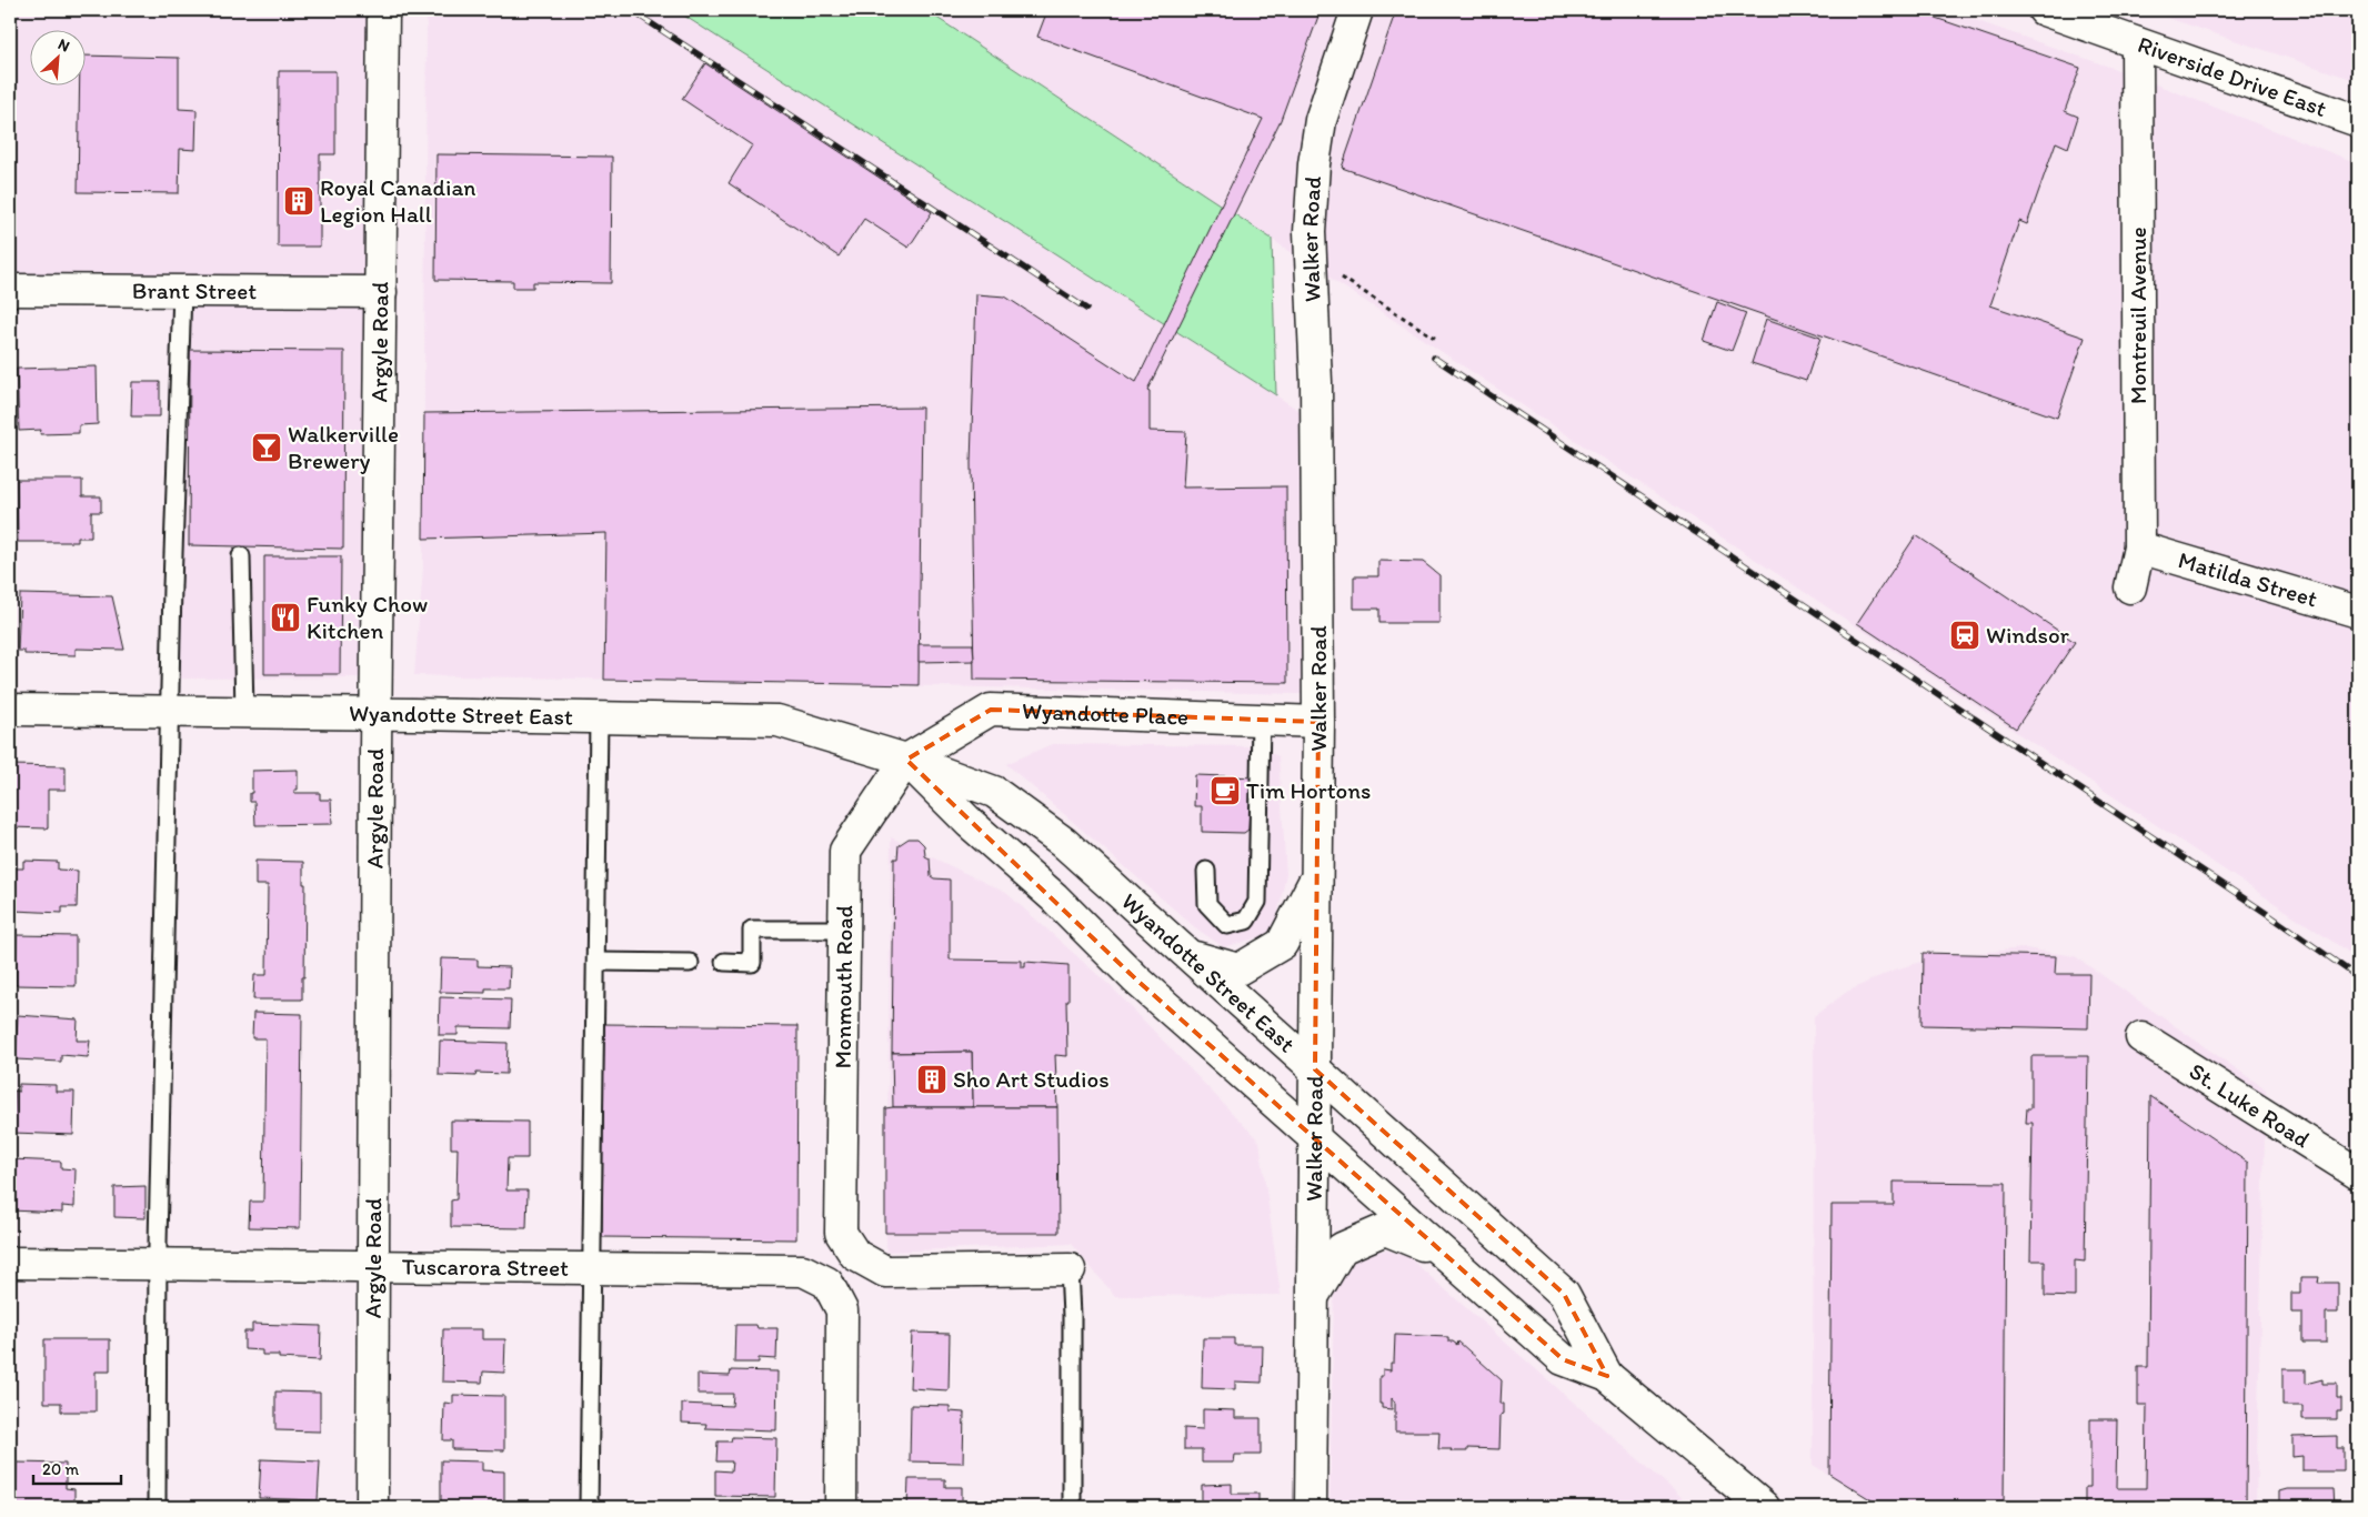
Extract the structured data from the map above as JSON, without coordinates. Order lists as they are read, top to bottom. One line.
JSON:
{"streets":{"main road":["Riverside Drive East","Walker Road","Brant Street","Montreuil Avenue","Argyle Road","Matilda Street","Wyandotte Place","Wyandotte Street East","Monmouth Road","St. Luke Road","Tuscarora Street"]},"crossings":[["Riverside Drive East","Montreuil Avenue"],["Walker Road","Wyandotte Place"],["Walker Road","Wyandotte Street East"],["Brant Street","Argyle Road"],["Montreuil Avenue","Matilda Street"],["Argyle Road","Wyandotte Street East"],["Argyle Road","Tuscarora Street"],["Wyandotte Place","Wyandotte Street East"],["Wyandotte Place","Monmouth Road"],["Wyandotte Street East","Monmouth Road"]],"places":{"building":["Royal Canadian Legion Hall","Sho Art Studios"],"bar":["Walkerville Brewery"],"restaurant":["Funky Chow Kitchen"],"station":["Windsor"],"cafe":["Tim Hortons"]},"scale_bar":"20 m","north":"top right"}
